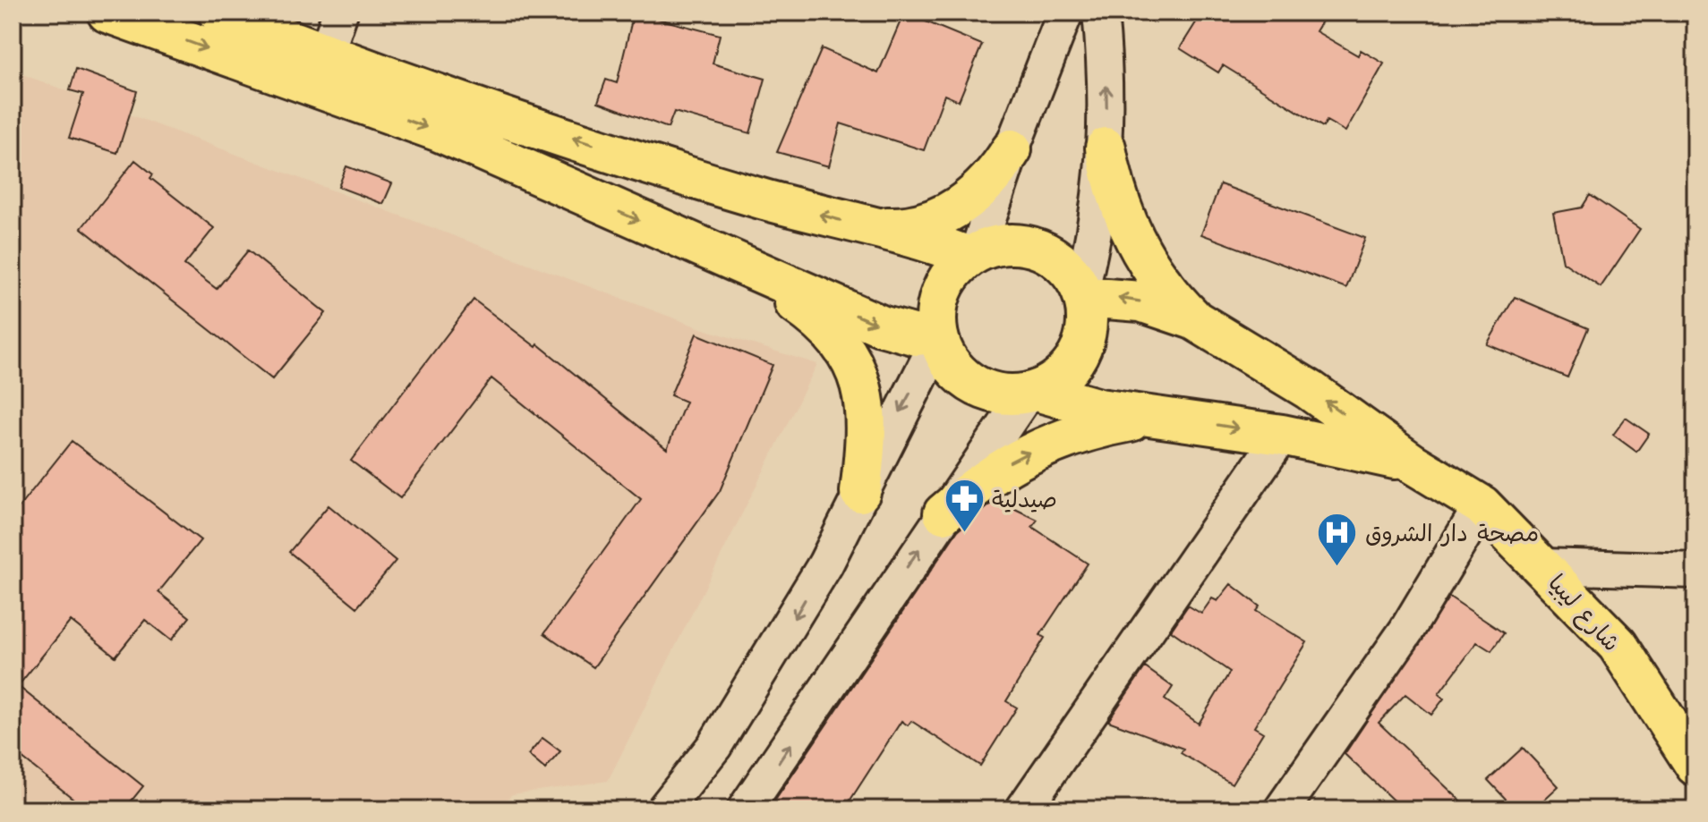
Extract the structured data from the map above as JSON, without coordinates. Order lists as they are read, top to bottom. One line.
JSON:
{"streets":{"main road":["شارع ليبيا"]},"places":{"pharmacy":["صيدلية"],"hospital":["مصحة دار الشروق"]}}
